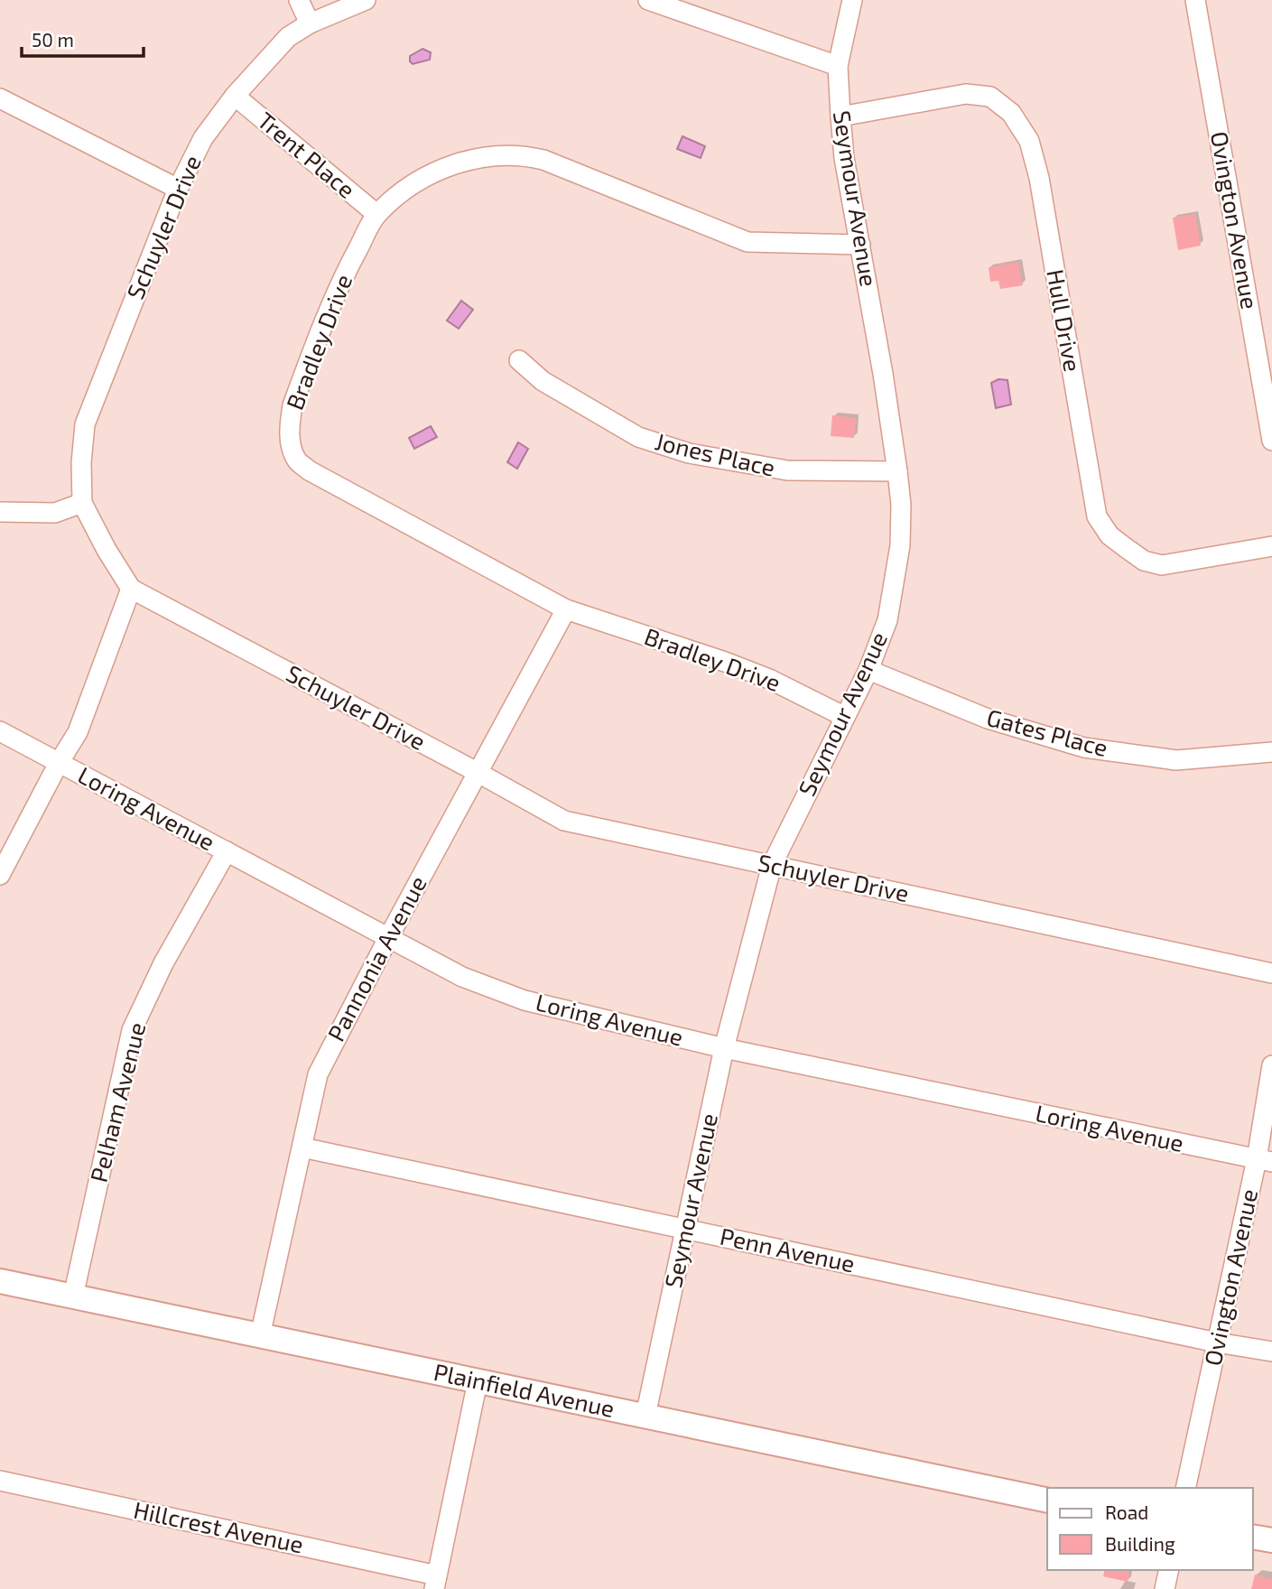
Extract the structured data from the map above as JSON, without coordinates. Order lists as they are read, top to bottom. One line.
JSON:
{"streets":{"street":["Trent Place","Seymour Avenue","Ovington Avenue","Schuyler Drive","Hull Drive","Bradley Drive","Jones Place","Gates Place","Loring Avenue","Pannonia Avenue","Pelham Avenue","Penn Avenue","Plainfield Avenue","Hillcrest Avenue"]},"crossings":[["Trent Place","Schuyler Drive"],["Trent Place","Bradley Drive"],["Seymour Avenue","Schuyler Drive"],["Seymour Avenue","Hull Drive"],["Seymour Avenue","Bradley Drive"],["Seymour Avenue","Jones Place"],["Seymour Avenue","Gates Place"],["Seymour Avenue","Loring Avenue"],["Seymour Avenue","Penn Avenue"],["Seymour Avenue","Plainfield Avenue"],["Ovington Avenue","Loring Avenue"],["Ovington Avenue","Penn Avenue"],["Schuyler Drive","Pannonia Avenue"],["Bradley Drive","Pannonia Avenue"],["Loring Avenue","Pannonia Avenue"],["Loring Avenue","Pelham Avenue"],["Pannonia Avenue","Penn Avenue"],["Pannonia Avenue","Plainfield Avenue"],["Pelham Avenue","Plainfield Avenue"]],"legend":["Road","Building"],"scale_bar":"50 m"}
